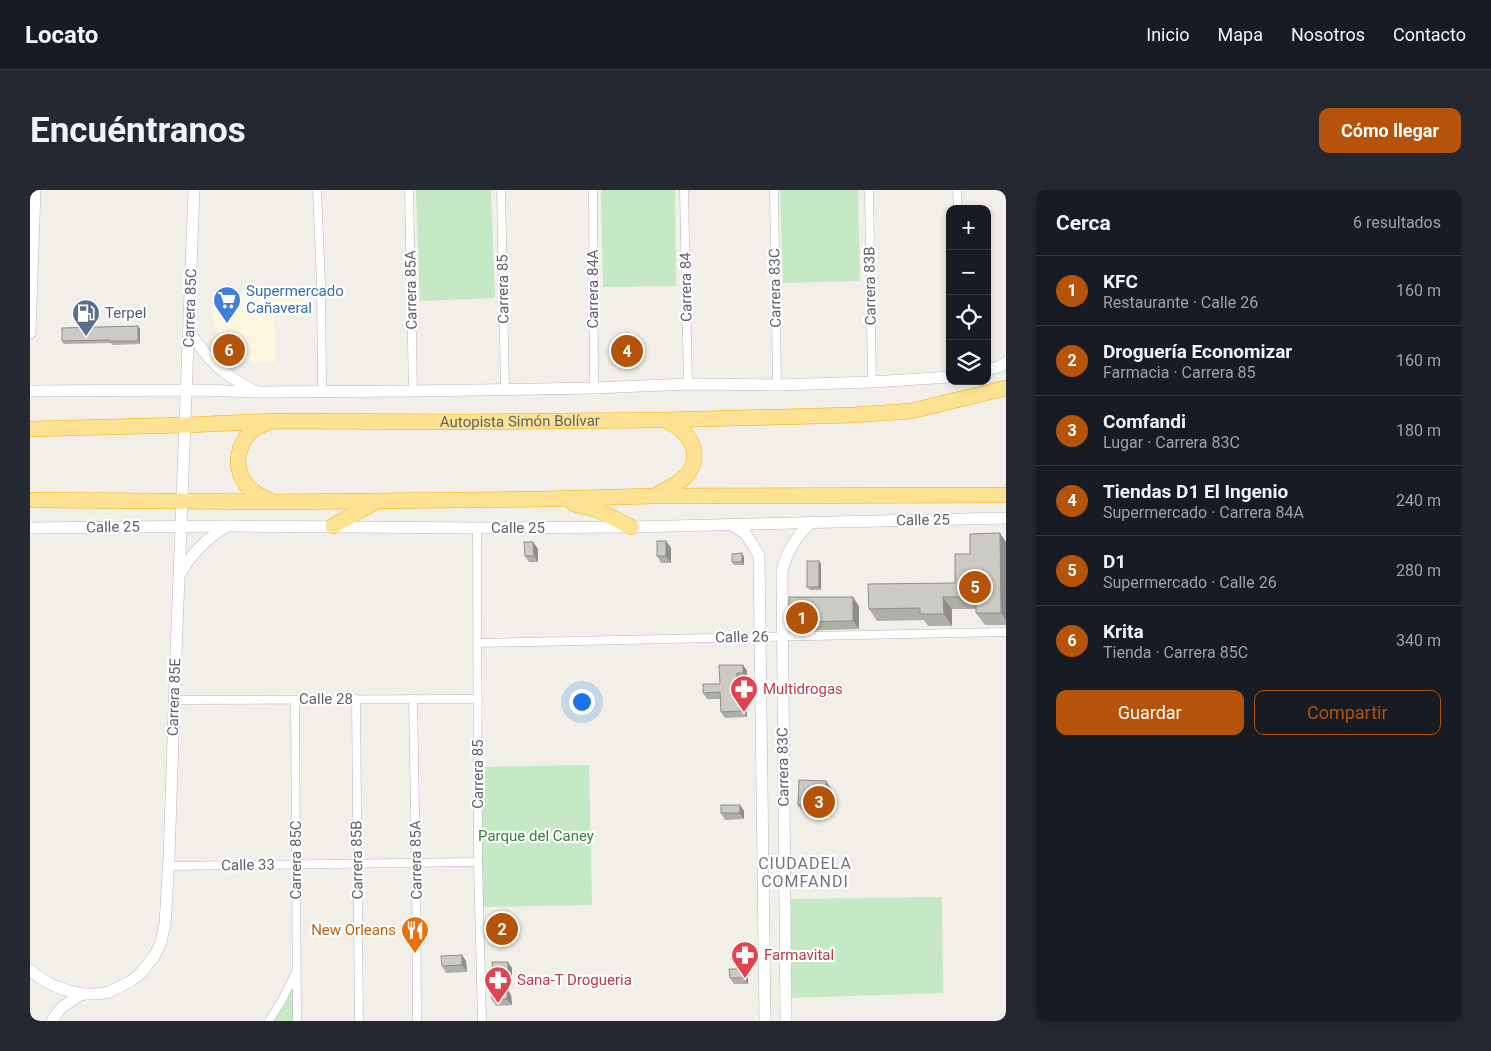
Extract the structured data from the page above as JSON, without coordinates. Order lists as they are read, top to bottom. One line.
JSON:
{"streets":{"highway":["Autopista Simón Bolívar"],"street":["Carrera 83B","Carrera 84","Carrera 83C","Carrera 85","Carrera 84A","Carrera 85A","Carrera 85C","Calle 25","Calle 26","Carrera 85E","Calle 28","Carrera 85B","Calle 33"]},"crossings":[["Carrera 83C","Calle 25"],["Carrera 83C","Calle 26"],["Carrera 85","Calle 25"],["Carrera 85","Calle 26"],["Carrera 85","Calle 28"],["Carrera 85","Calle 33"],["Carrera 85A","Calle 28"],["Carrera 85A","Calle 33"],["Carrera 85C","Autopista Simón Bolívar"],["Carrera 85C","Carrera 85E"],["Carrera 85C","Calle 28"],["Carrera 85C","Calle 33"],["Autopista Simón Bolívar","Carrera 85E"],["Calle 25","Carrera 85E"],["Carrera 85E","Calle 28"],["Carrera 85E","Calle 33"],["Calle 28","Carrera 85B"],["Carrera 85B","Calle 33"]],"districts":["CIUDADELA COMFANDI"],"parks":["Parque del Caney"],"places":{"supermarket":["Supermercado Cañaveral"],"fuel station":["Terpel"],"pharmacy":["Multidrogas","Farmavital","Sana-T Drogueria"],"restaurant":["New Orleans"]},"page":{"header":"Locato","nav":["Inicio","Mapa","Nosotros","Contacto"],"buttons":["Cómo llegar",["Guardar","Compartir"]],"title":"Encuéntranos","heading":["Cerca","6 resultados"],"map_buttons":["+","−"],"list":[{"mark":"1","name":"KFC","note":"Restaurante · Calle 26","value":"160 m"},{"mark":"2","name":"Droguería Economizar","note":"Farmacia · Carrera 85","value":"160 m"},{"mark":"3","name":"Comfandi","note":"Lugar · Carrera 83C","value":"180 m"},{"mark":"4","name":"Tiendas D1 El Ingenio","note":"Supermercado · Carrera 84A","value":"240 m"},{"mark":"5","name":"D1","note":"Supermercado · Calle 26","value":"280 m"},{"mark":"6","name":"Krita","note":"Tienda · Carrera 85C","value":"340 m"}],"pins":["6","4","5","1","3","2"]}}
